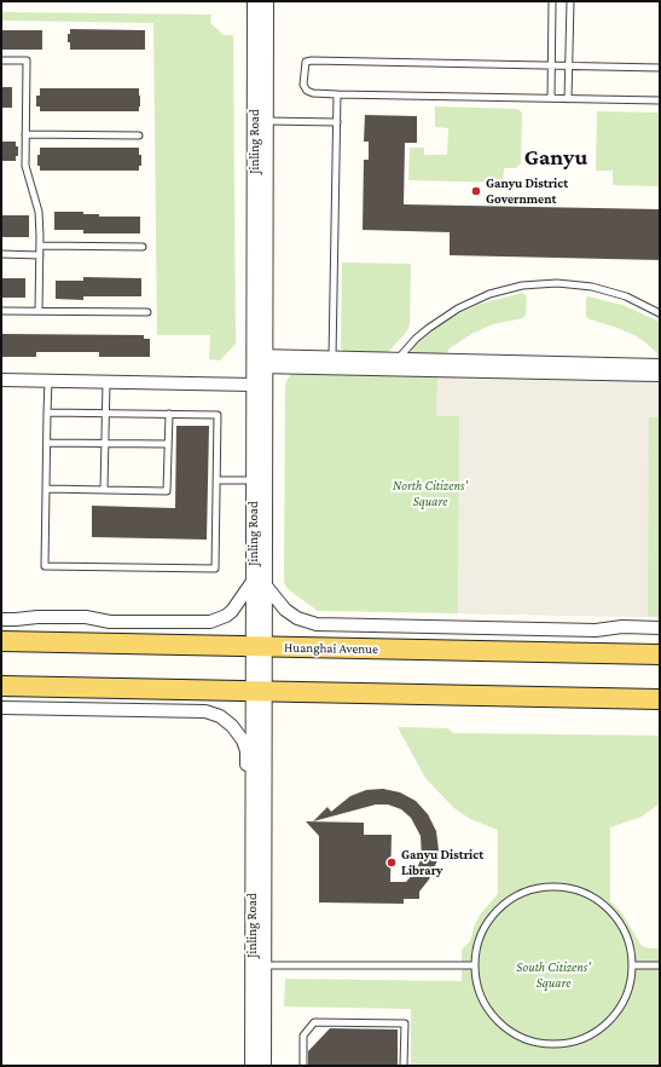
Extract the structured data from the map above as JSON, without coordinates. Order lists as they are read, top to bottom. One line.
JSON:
{"streets":{"main road":["Huanghai Avenue"],"street":["Jinling Road"]},"crossings":[["Jinling Road","Huanghai Avenue"]],"districts":["Ganyu"],"parks":["North Citizens' Square","South Citizens' Square"],"places":["Ganyu District Government","Ganyu District Library"]}
